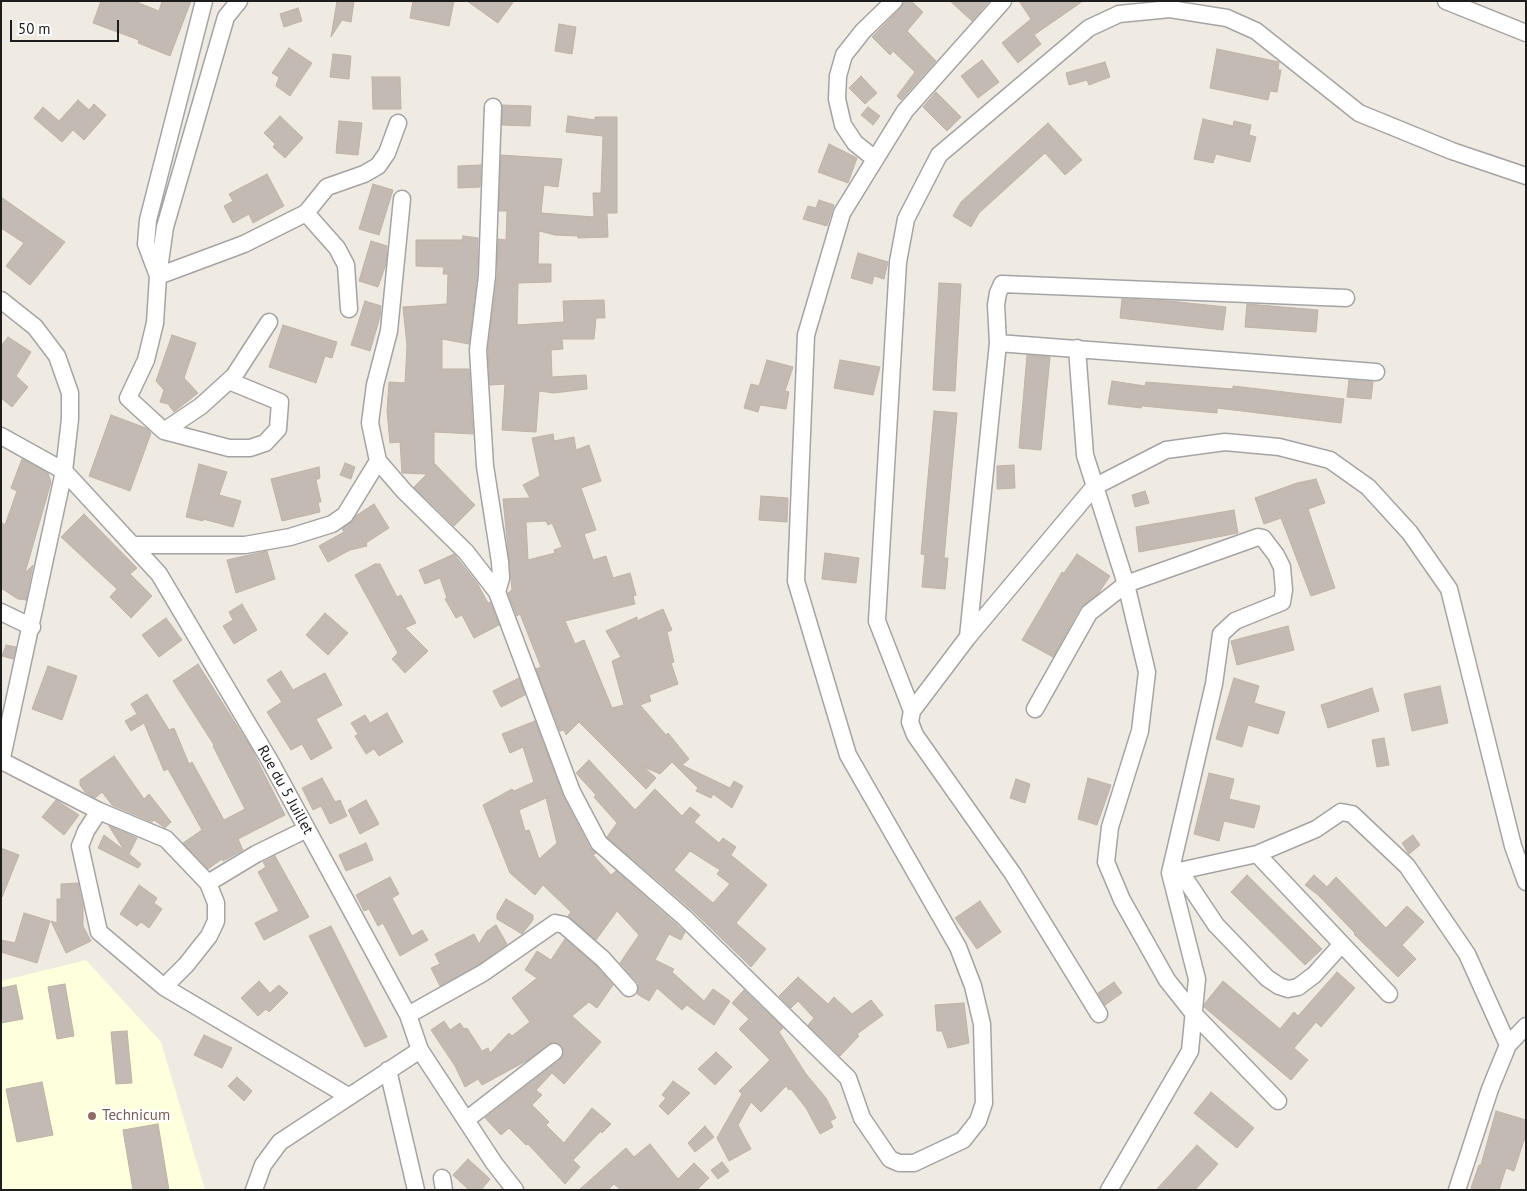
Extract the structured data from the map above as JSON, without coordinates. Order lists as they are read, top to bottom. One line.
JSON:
{"streets":{"street":["Rue du 5 Juillet"]},"places":["Technicum"],"scale_bar":"50 m"}
